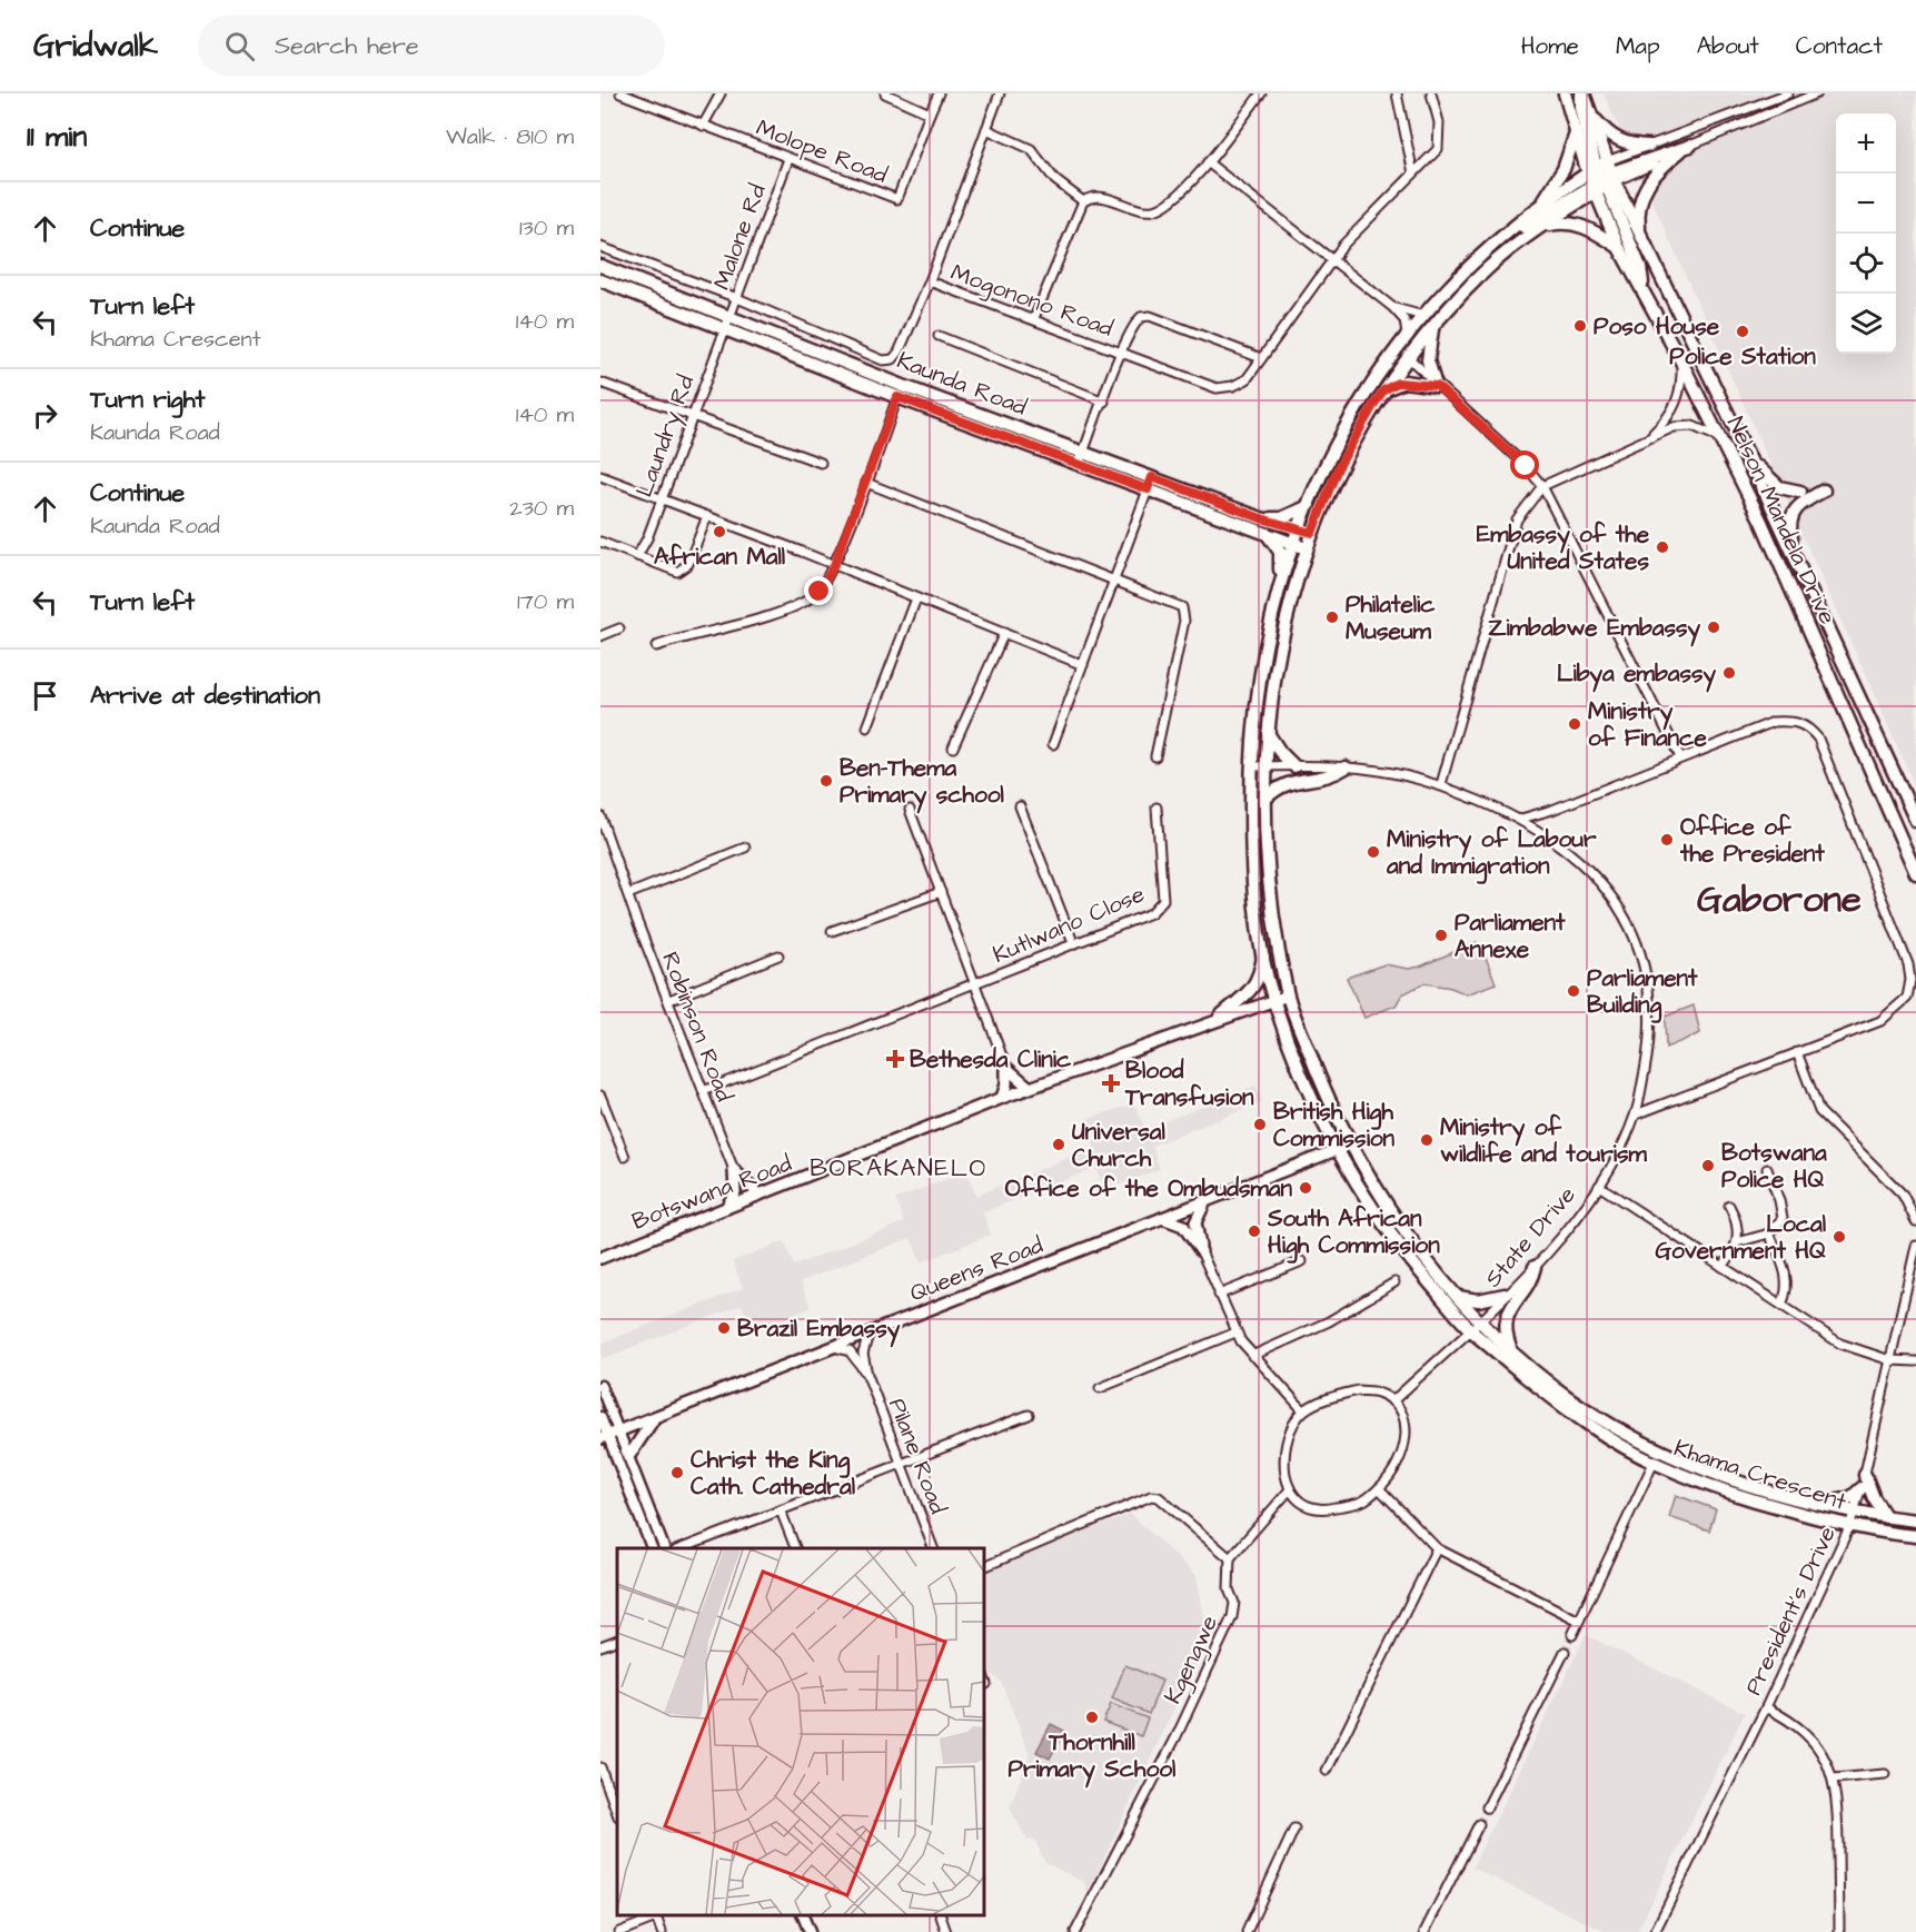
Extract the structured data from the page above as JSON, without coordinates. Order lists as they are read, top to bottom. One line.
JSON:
{"streets":{"main road":["Kaunda Road","Nelson Mandela Drive","Botswana Road","Queens Road","Khama Crescent"],"street":["Molope Road","Malone Rd","Mogonono Road","Laundry Rd","Kutlwano Close","Robinson Road","State Drive","Pilane Road","President's Drive","Kgengwe"]},"crossings":[["Molope Road","Malone Rd"],["Malone Rd","Kaunda Road"],["Malone Rd","Laundry Rd"],["Kaunda Road","Laundry Rd"],["Kaunda Road","Khama Crescent"],["Nelson Mandela Drive","Khama Crescent"],["Kutlwano Close","Robinson Road"],["Botswana Road","Khama Crescent"],["State Drive","Khama Crescent"],["Queens Road","Khama Crescent"],["Khama Crescent","President's Drive"]],"districts":["Gaborone","BORAKANELO"],"places":{"other":["Poso House","Police Station","African Mall","Embassy of the United States","Philatelic Museum","Zimbabwe Embassy","Libya embassy","Ministry of Finance","Ben-Thema Primary school","Office of the President","Ministry of Labour and Immigration","Parliament Annexe","Parliament Building","British High Commission","Ministry of wildlife and tourism","Universal Church","Botswana Police HQ","Office of the Ombudsman","South African High Commission","Local Government HQ","Brazil Embassy","Christ the King Cath. Cathedral","Thornhill Primary School"],"health":["Bethesda Clinic","Blood Transfusion"]},"page":{"header":"Gridwalk","search":"Search here","nav":["Home","Map","About","Contact"],"heading":["11 min","Walk · 810 m"],"map_buttons":["+","−"],"list":[["Continue","130 m"],["Turn left","Khama Crescent","140 m"],["Turn right","Kaunda Road","140 m"],["Continue","Kaunda Road","230 m"],["Turn left","170 m"],"Arrive at destination"]}}
